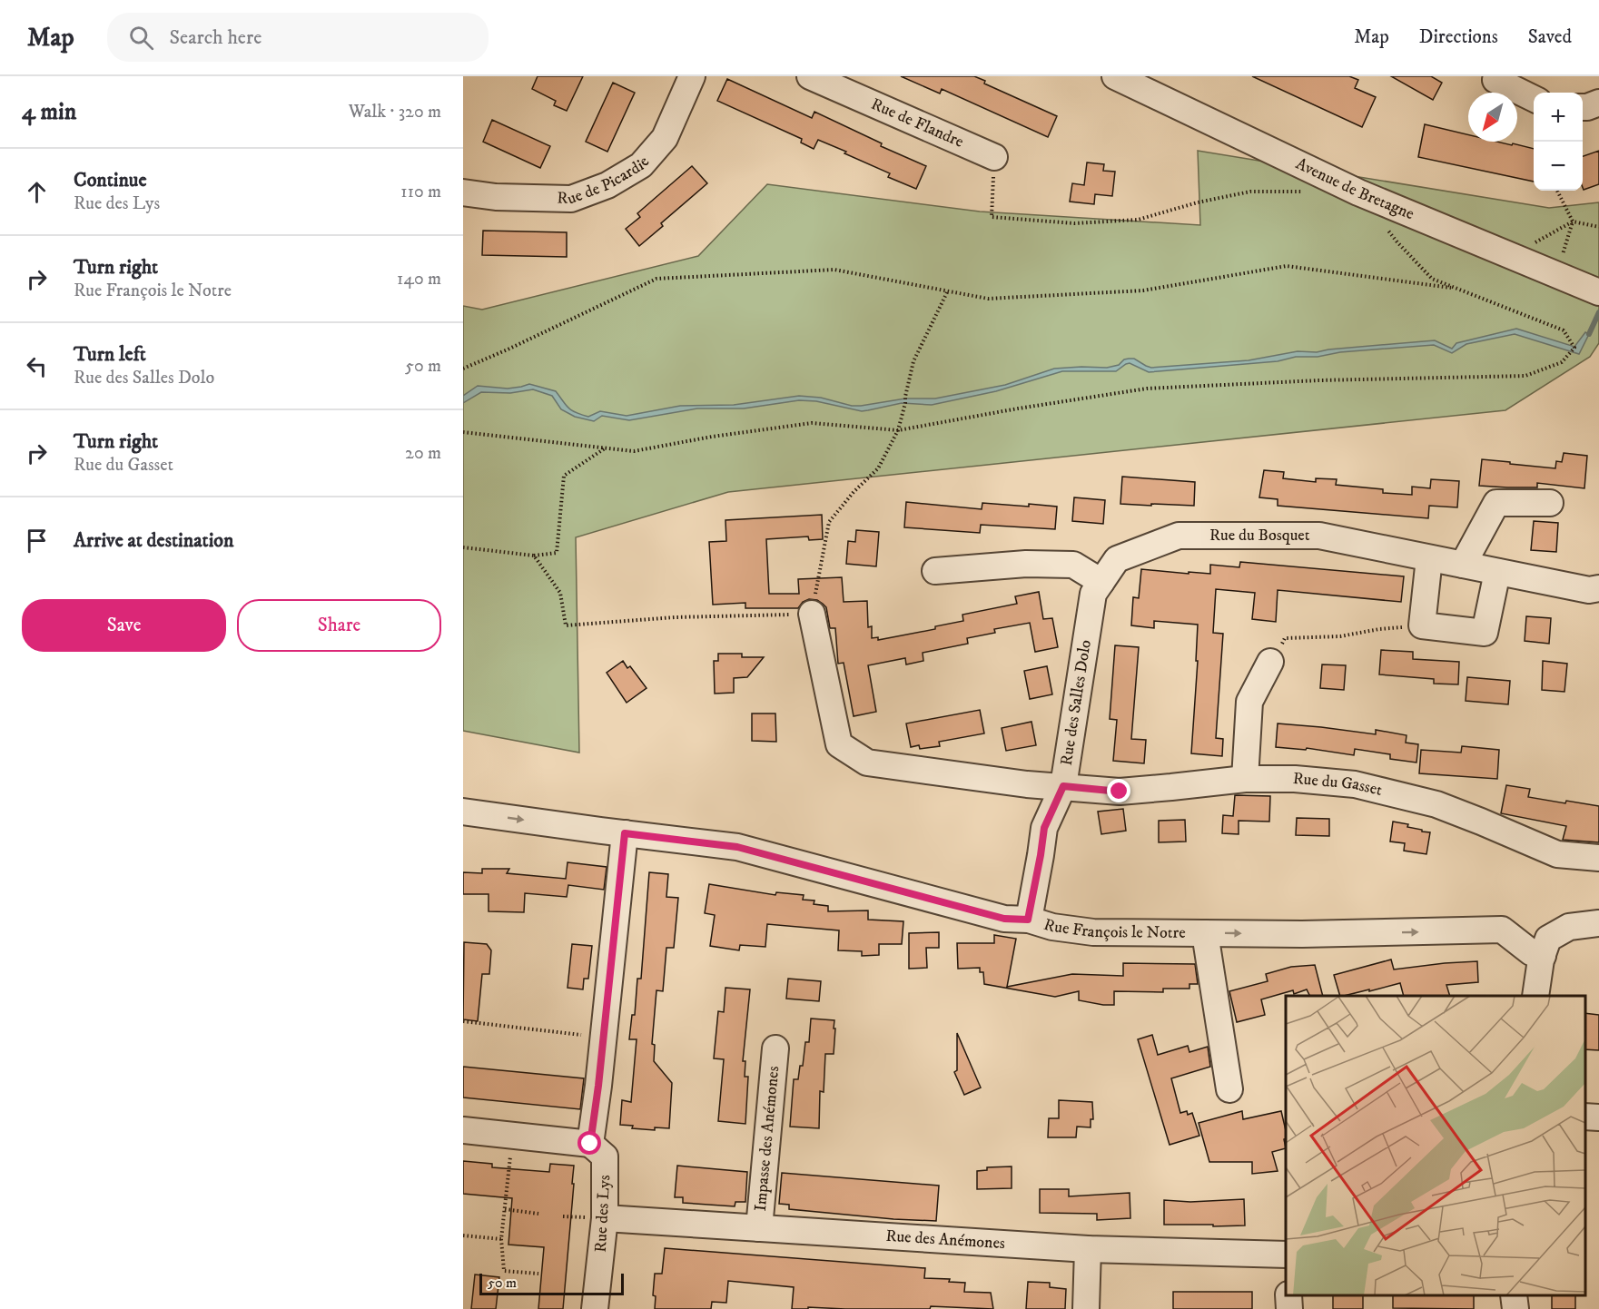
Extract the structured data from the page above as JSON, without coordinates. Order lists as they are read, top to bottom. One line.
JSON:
{"streets":{"street":["Rue de Flandre","Rue de Picardie","Avenue de Bretagne","Rue du Bosquet","Rue des Salles Dolo","Rue du Gasset","Rue François le Notre","Impasse des Anémones","Rue des Lys","Rue des Anémones"]},"crossings":[["Rue du Bosquet","Rue des Salles Dolo"],["Rue des Salles Dolo","Rue du Gasset"],["Rue des Salles Dolo","Rue François le Notre"],["Impasse des Anémones","Rue des Anémones"],["Rue des Lys","Rue des Anémones"]],"one_way":["Rue François le Notre"],"scale_bar":"50 m","north":"bottom left","page":{"header":"Map","search":"Search here","nav":["Map","Directions","Saved"],"heading":["4 min","Walk · 320 m"],"map_buttons":["+","−"],"list":[["Continue","Rue des Lys","110 m"],["Turn right","Rue François le Notre","140 m"],["Turn left","Rue des Salles Dolo","50 m"],["Turn right","Rue du Gasset","20 m"],"Arrive at destination"],"buttons":["Save","Share"],"scale":"50 m"}}
